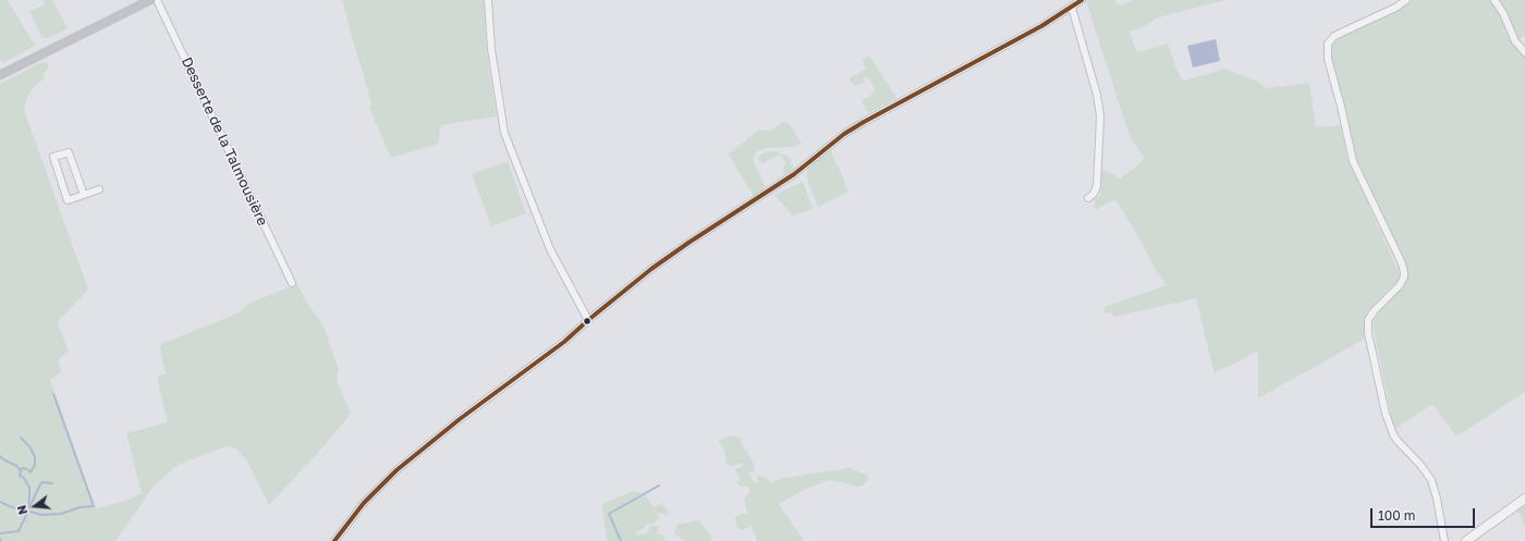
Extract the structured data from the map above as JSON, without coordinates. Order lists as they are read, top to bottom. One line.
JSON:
{"streets":{"street":["Desserte de la Talmousière"]},"scale_bar":"100 m","north":"left"}
